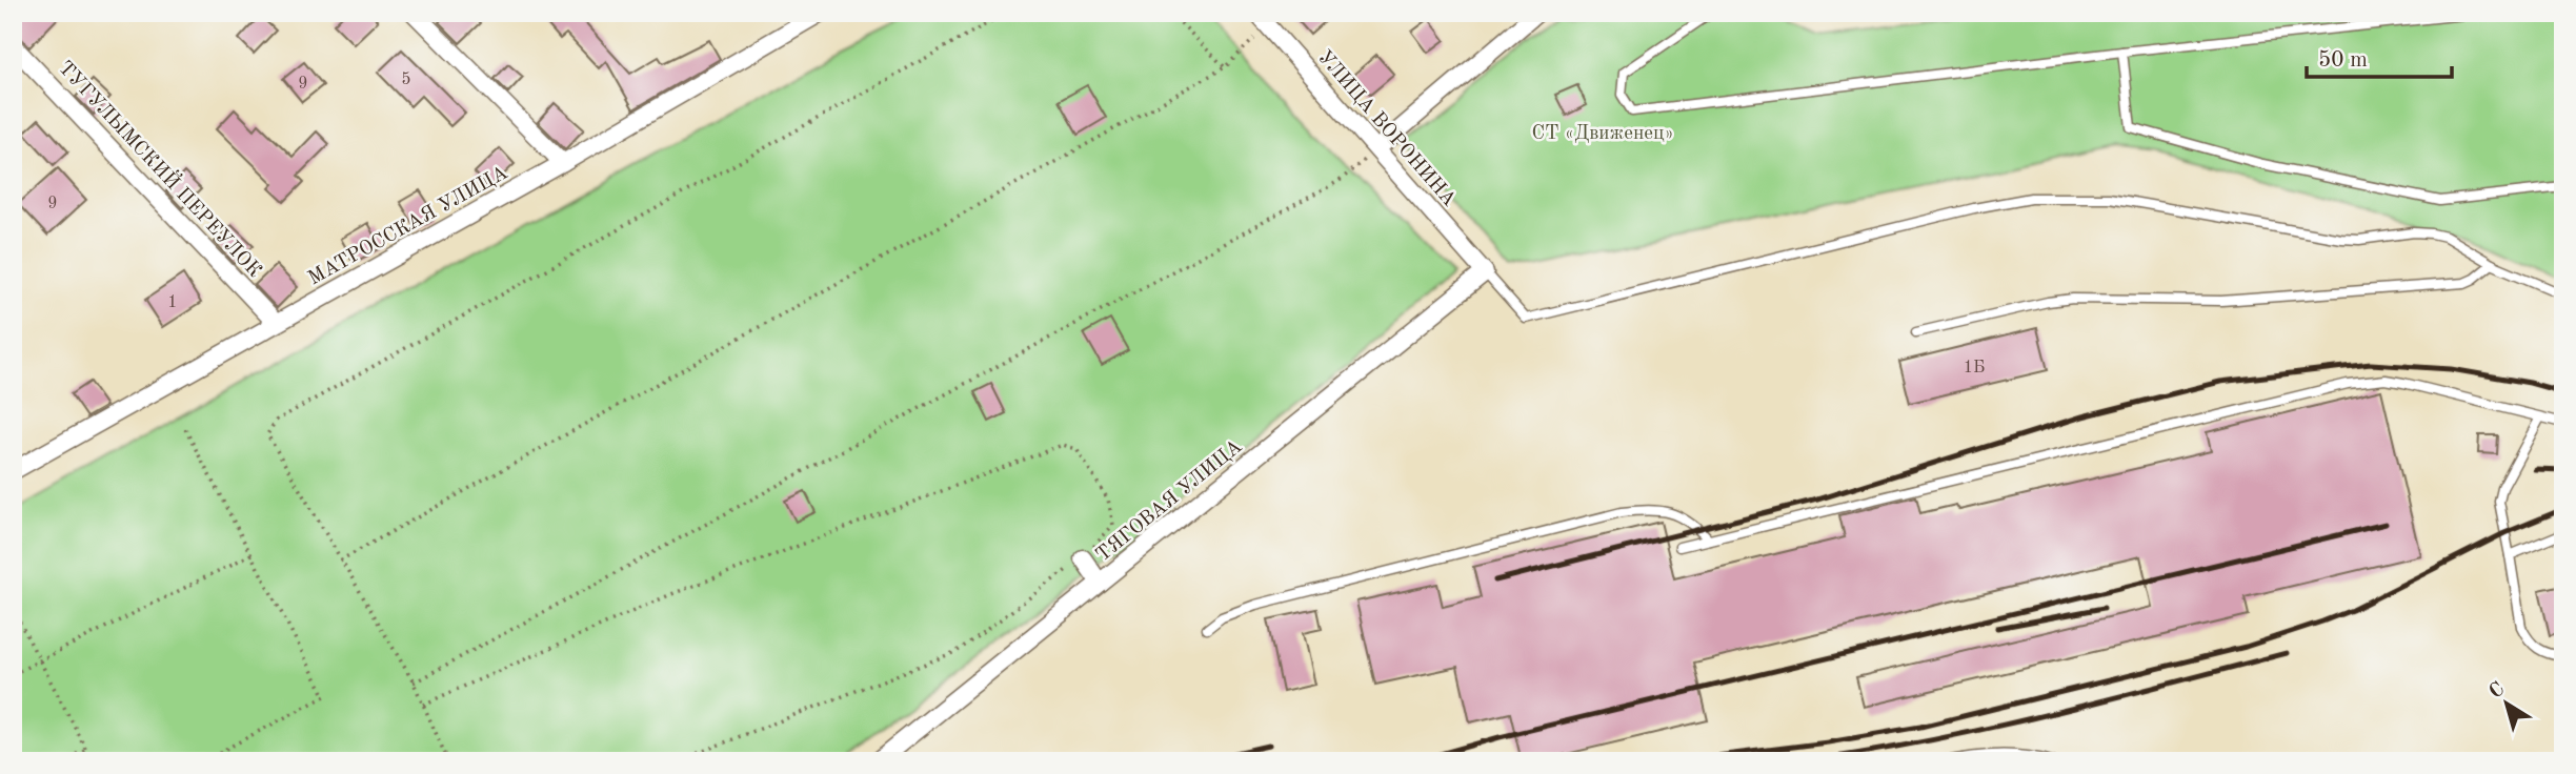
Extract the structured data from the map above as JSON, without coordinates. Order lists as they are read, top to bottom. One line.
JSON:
{"streets":{"street":["УЛИЦА ВОРОНИНА","ТУГУЛЫМСКИЙ ПЕРЕУЛОК","МАТРОССКАЯ УЛИЦА","ТЯГОВАЯ УЛИЦА"]},"crossings":[["УЛИЦА ВОРОНИНА","ТЯГОВАЯ УЛИЦА"],["ТУГУЛЫМСКИЙ ПЕРЕУЛОК","МАТРОССКАЯ УЛИЦА"]],"parks":["СТ «Движенец»"],"house_numbers":["5","9","9","1","1Б"],"scale_bar":"50 m","north":"top left"}
